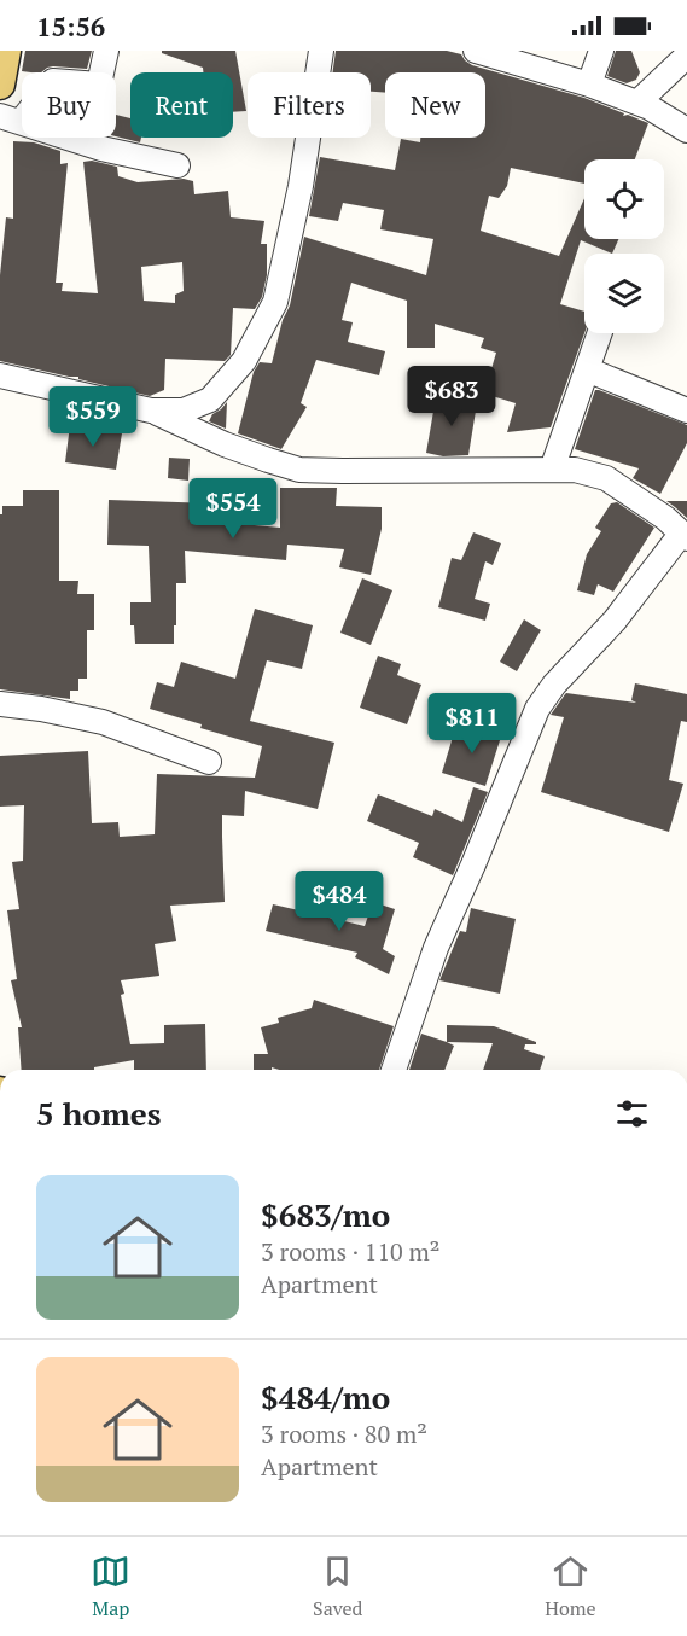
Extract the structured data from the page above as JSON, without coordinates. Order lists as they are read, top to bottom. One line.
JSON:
{"page":{"status":"15:56","chip":["Buy","Rent","Filters","New"],"price":["$683","$559","$554","$811","$484"],"heading":"5 homes","list":[{"name":"$683/mo","note":"3 rooms · 110 m² · Apartment"},{"name":"$484/mo","note":"3 rooms · 80 m² · Apartment"}],"tabs":["Map","Saved","Home"]}}
